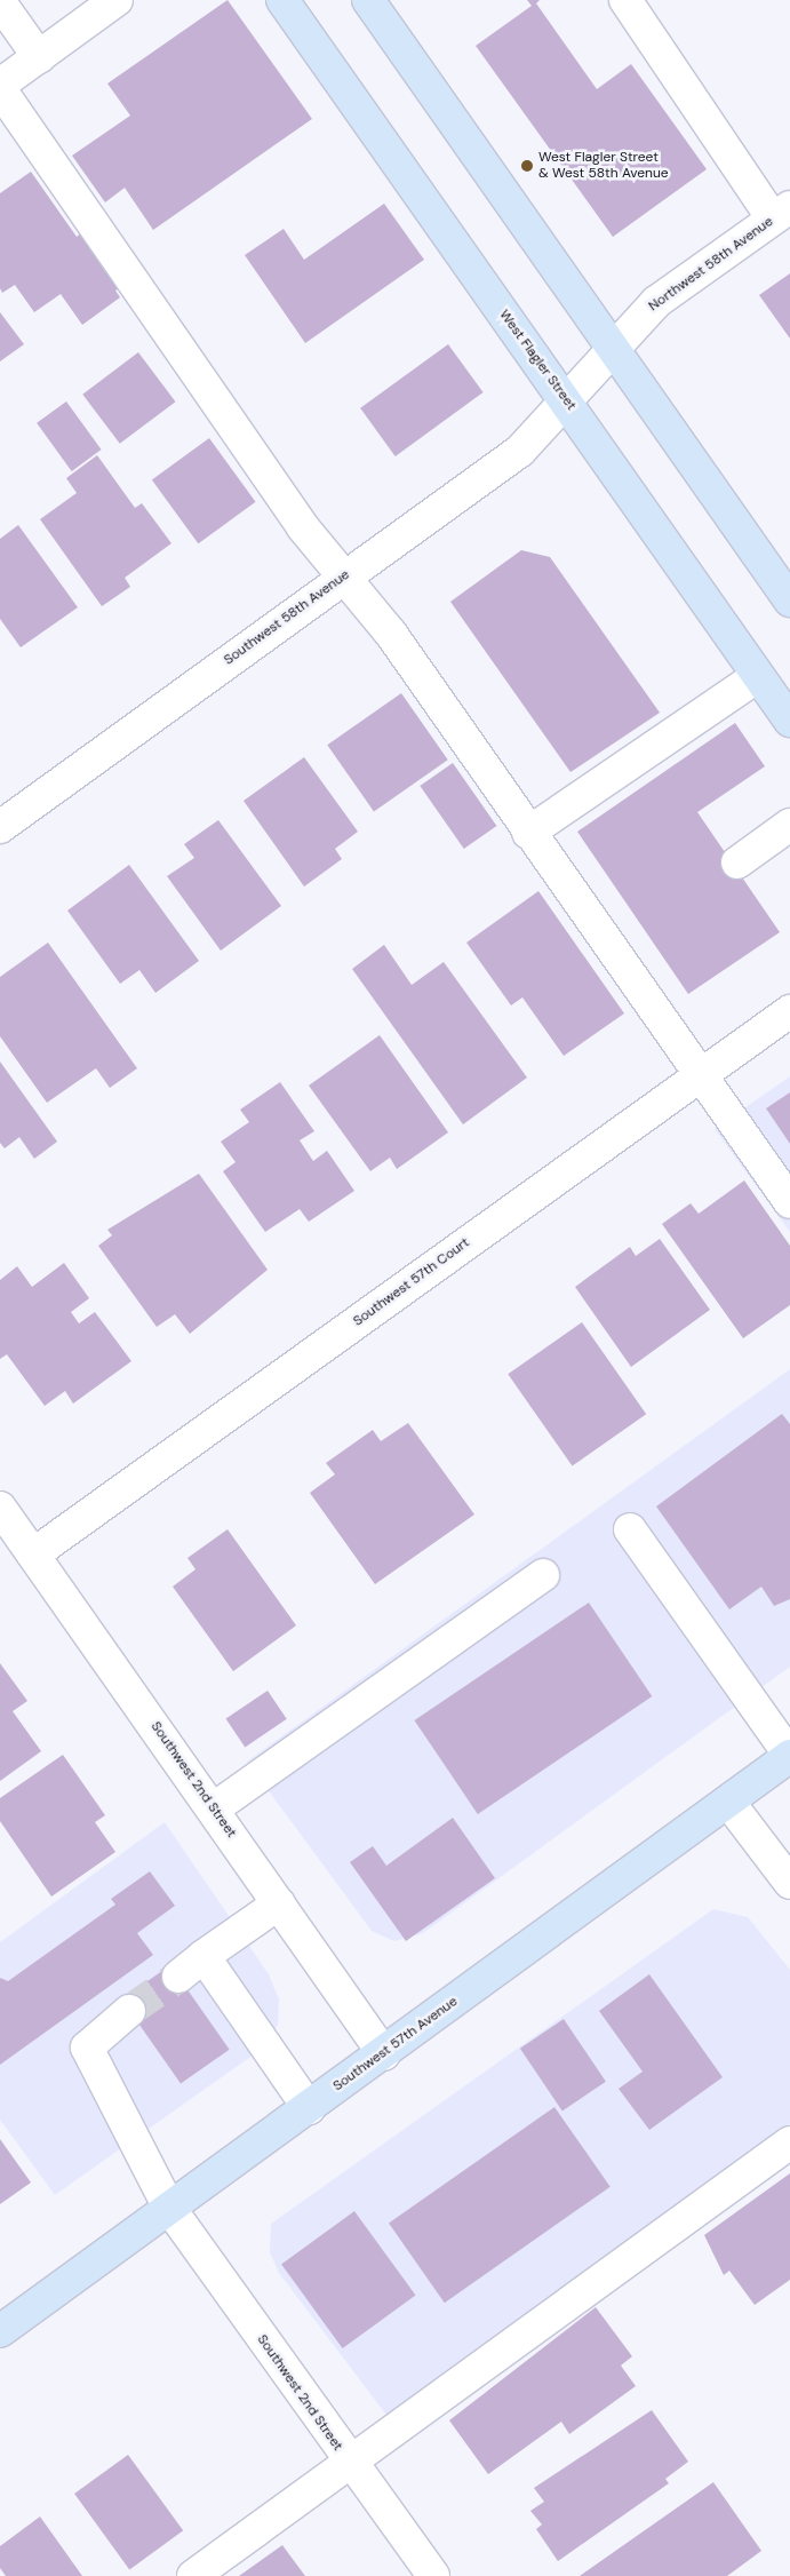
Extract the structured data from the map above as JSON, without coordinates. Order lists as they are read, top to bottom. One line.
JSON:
{"streets":{"main road":["West Flagler Street","Southwest 57th Avenue"],"street":["Northwest 58th Avenue","Southwest 58th Avenue","Southwest 57th Court","Southwest 2nd Street"]},"crossings":[["Northwest 58th Avenue","West Flagler Street"],["Northwest 58th Avenue","Southwest 58th Avenue"],["West Flagler Street","Southwest 58th Avenue"],["Southwest 57th Court","Southwest 2nd Street"],["Southwest 2nd Street","Southwest 57th Avenue"]],"places":["West Flagler Street & West 58th Avenue"]}
